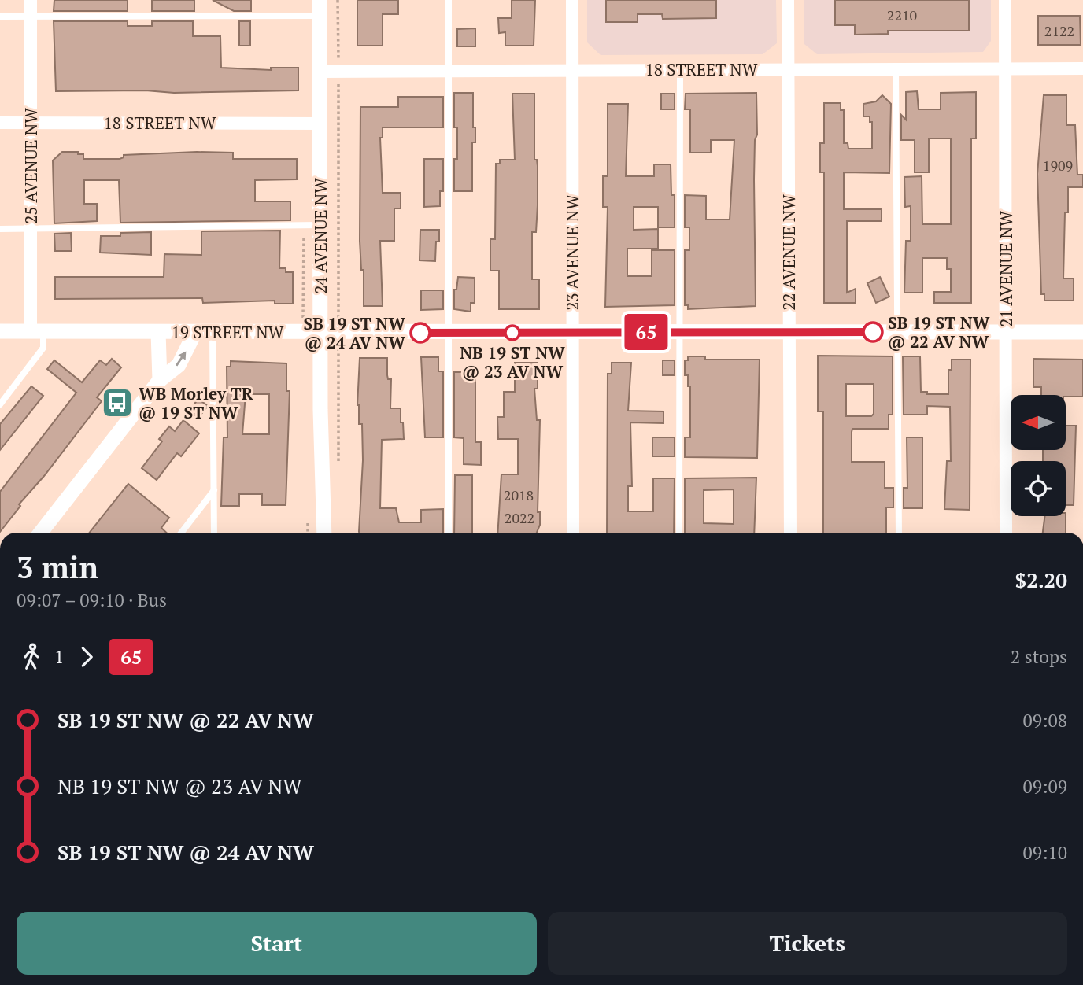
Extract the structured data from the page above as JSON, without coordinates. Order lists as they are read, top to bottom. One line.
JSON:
{"streets":{"street":["18 STREET NW","25 AVENUE NW","24 AVENUE NW","23 AVENUE NW","22 AVENUE NW","21 AVENUE NW","19 STREET NW"]},"crossings":[["18 STREET NW","25 AVENUE NW"],["18 STREET NW","24 AVENUE NW"],["18 STREET NW","23 AVENUE NW"],["18 STREET NW","22 AVENUE NW"],["18 STREET NW","21 AVENUE NW"],["25 AVENUE NW","19 STREET NW"],["24 AVENUE NW","19 STREET NW"],["23 AVENUE NW","19 STREET NW"],["22 AVENUE NW","19 STREET NW"],["21 AVENUE NW","19 STREET NW"]],"places":{"other":["SB 19 ST NW @ 22 AV NW","SB 19 ST NW @ 24 AV NW","NB 19 ST NW @ 23 AV NW"],"bus stop":["WB Morley TR @ 19 ST NW"]},"lines":["bus line 65"],"house_numbers":["2210","2122","1909","2018","2022"],"north":"left","page":{"on_map":"65","heading":["3 min","09:07 – 09:10 · Bus","$2.20"],"legs":["1","65","2 stops"],"list":[{"name":"SB 19 ST NW @ 22 AV NW","value":"09:08"},{"name":"NB 19 ST NW @ 23 AV NW","value":"09:09"},{"name":"SB 19 ST NW @ 24 AV NW","value":"09:10"}],"buttons":["Start","Tickets"]}}
